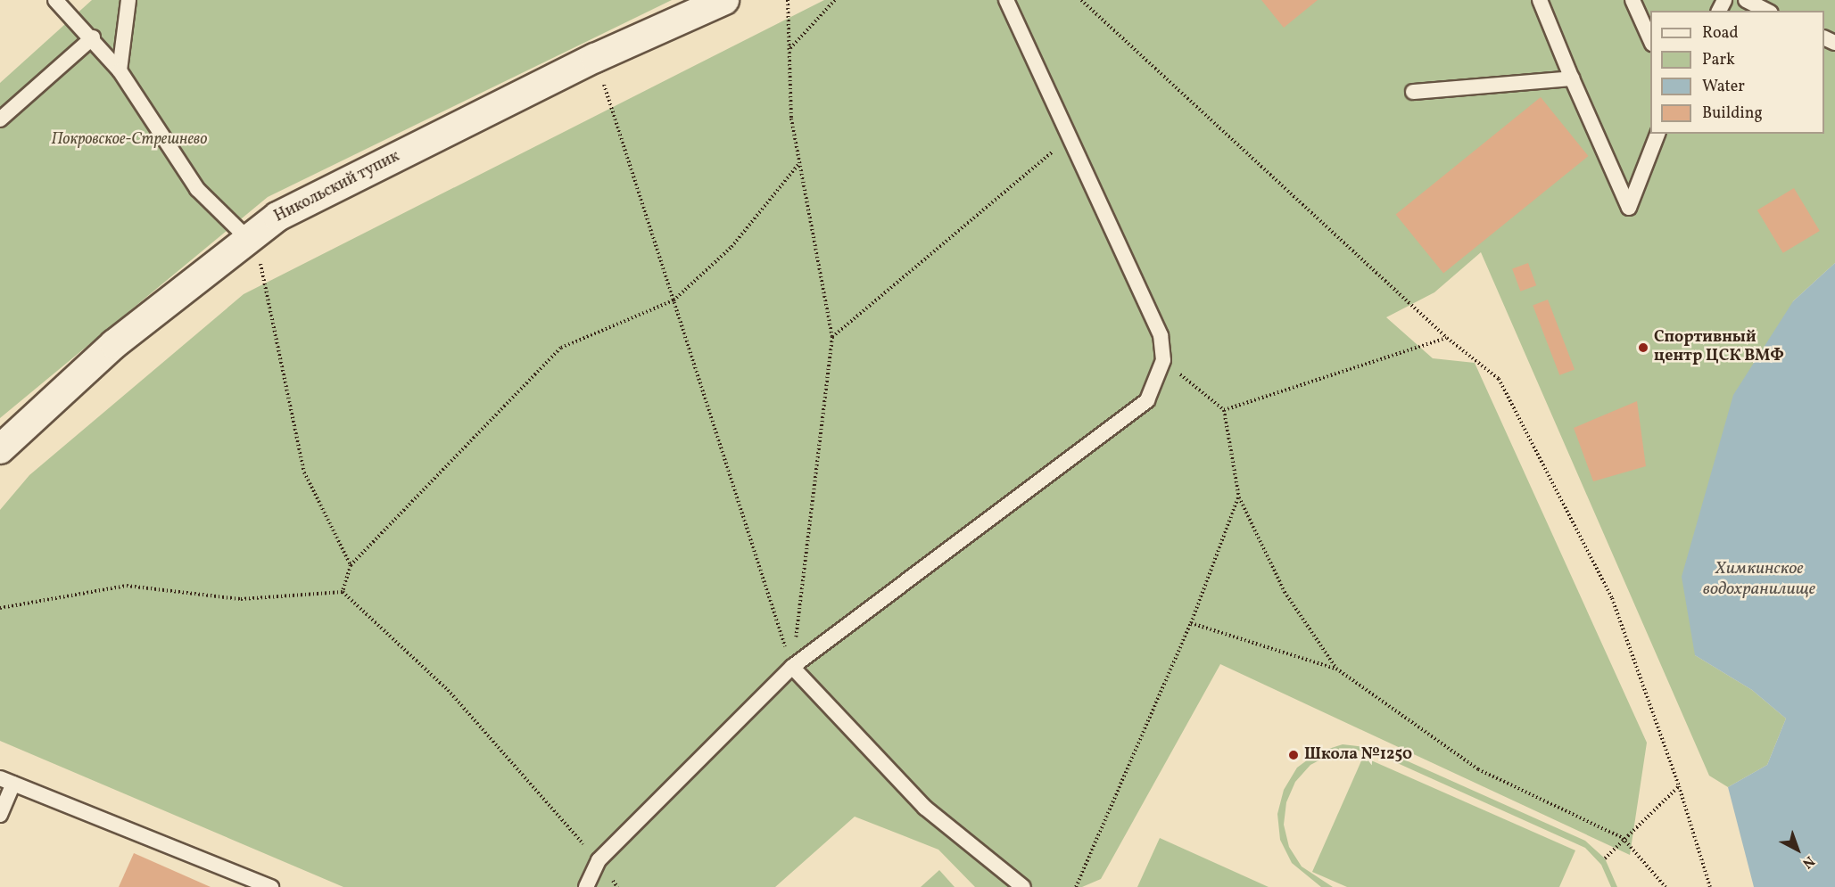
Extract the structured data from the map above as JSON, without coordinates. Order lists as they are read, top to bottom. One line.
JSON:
{"streets":{"street":["Никольский тупик"]},"water":["Химкинское водохранилище"],"parks":["Покровское-Стрешнево"],"places":["Спортивный центр ЦСК ВМФ","Школа №1250"],"legend":["Road","Park","Water","Building"],"north":"bottom right"}
